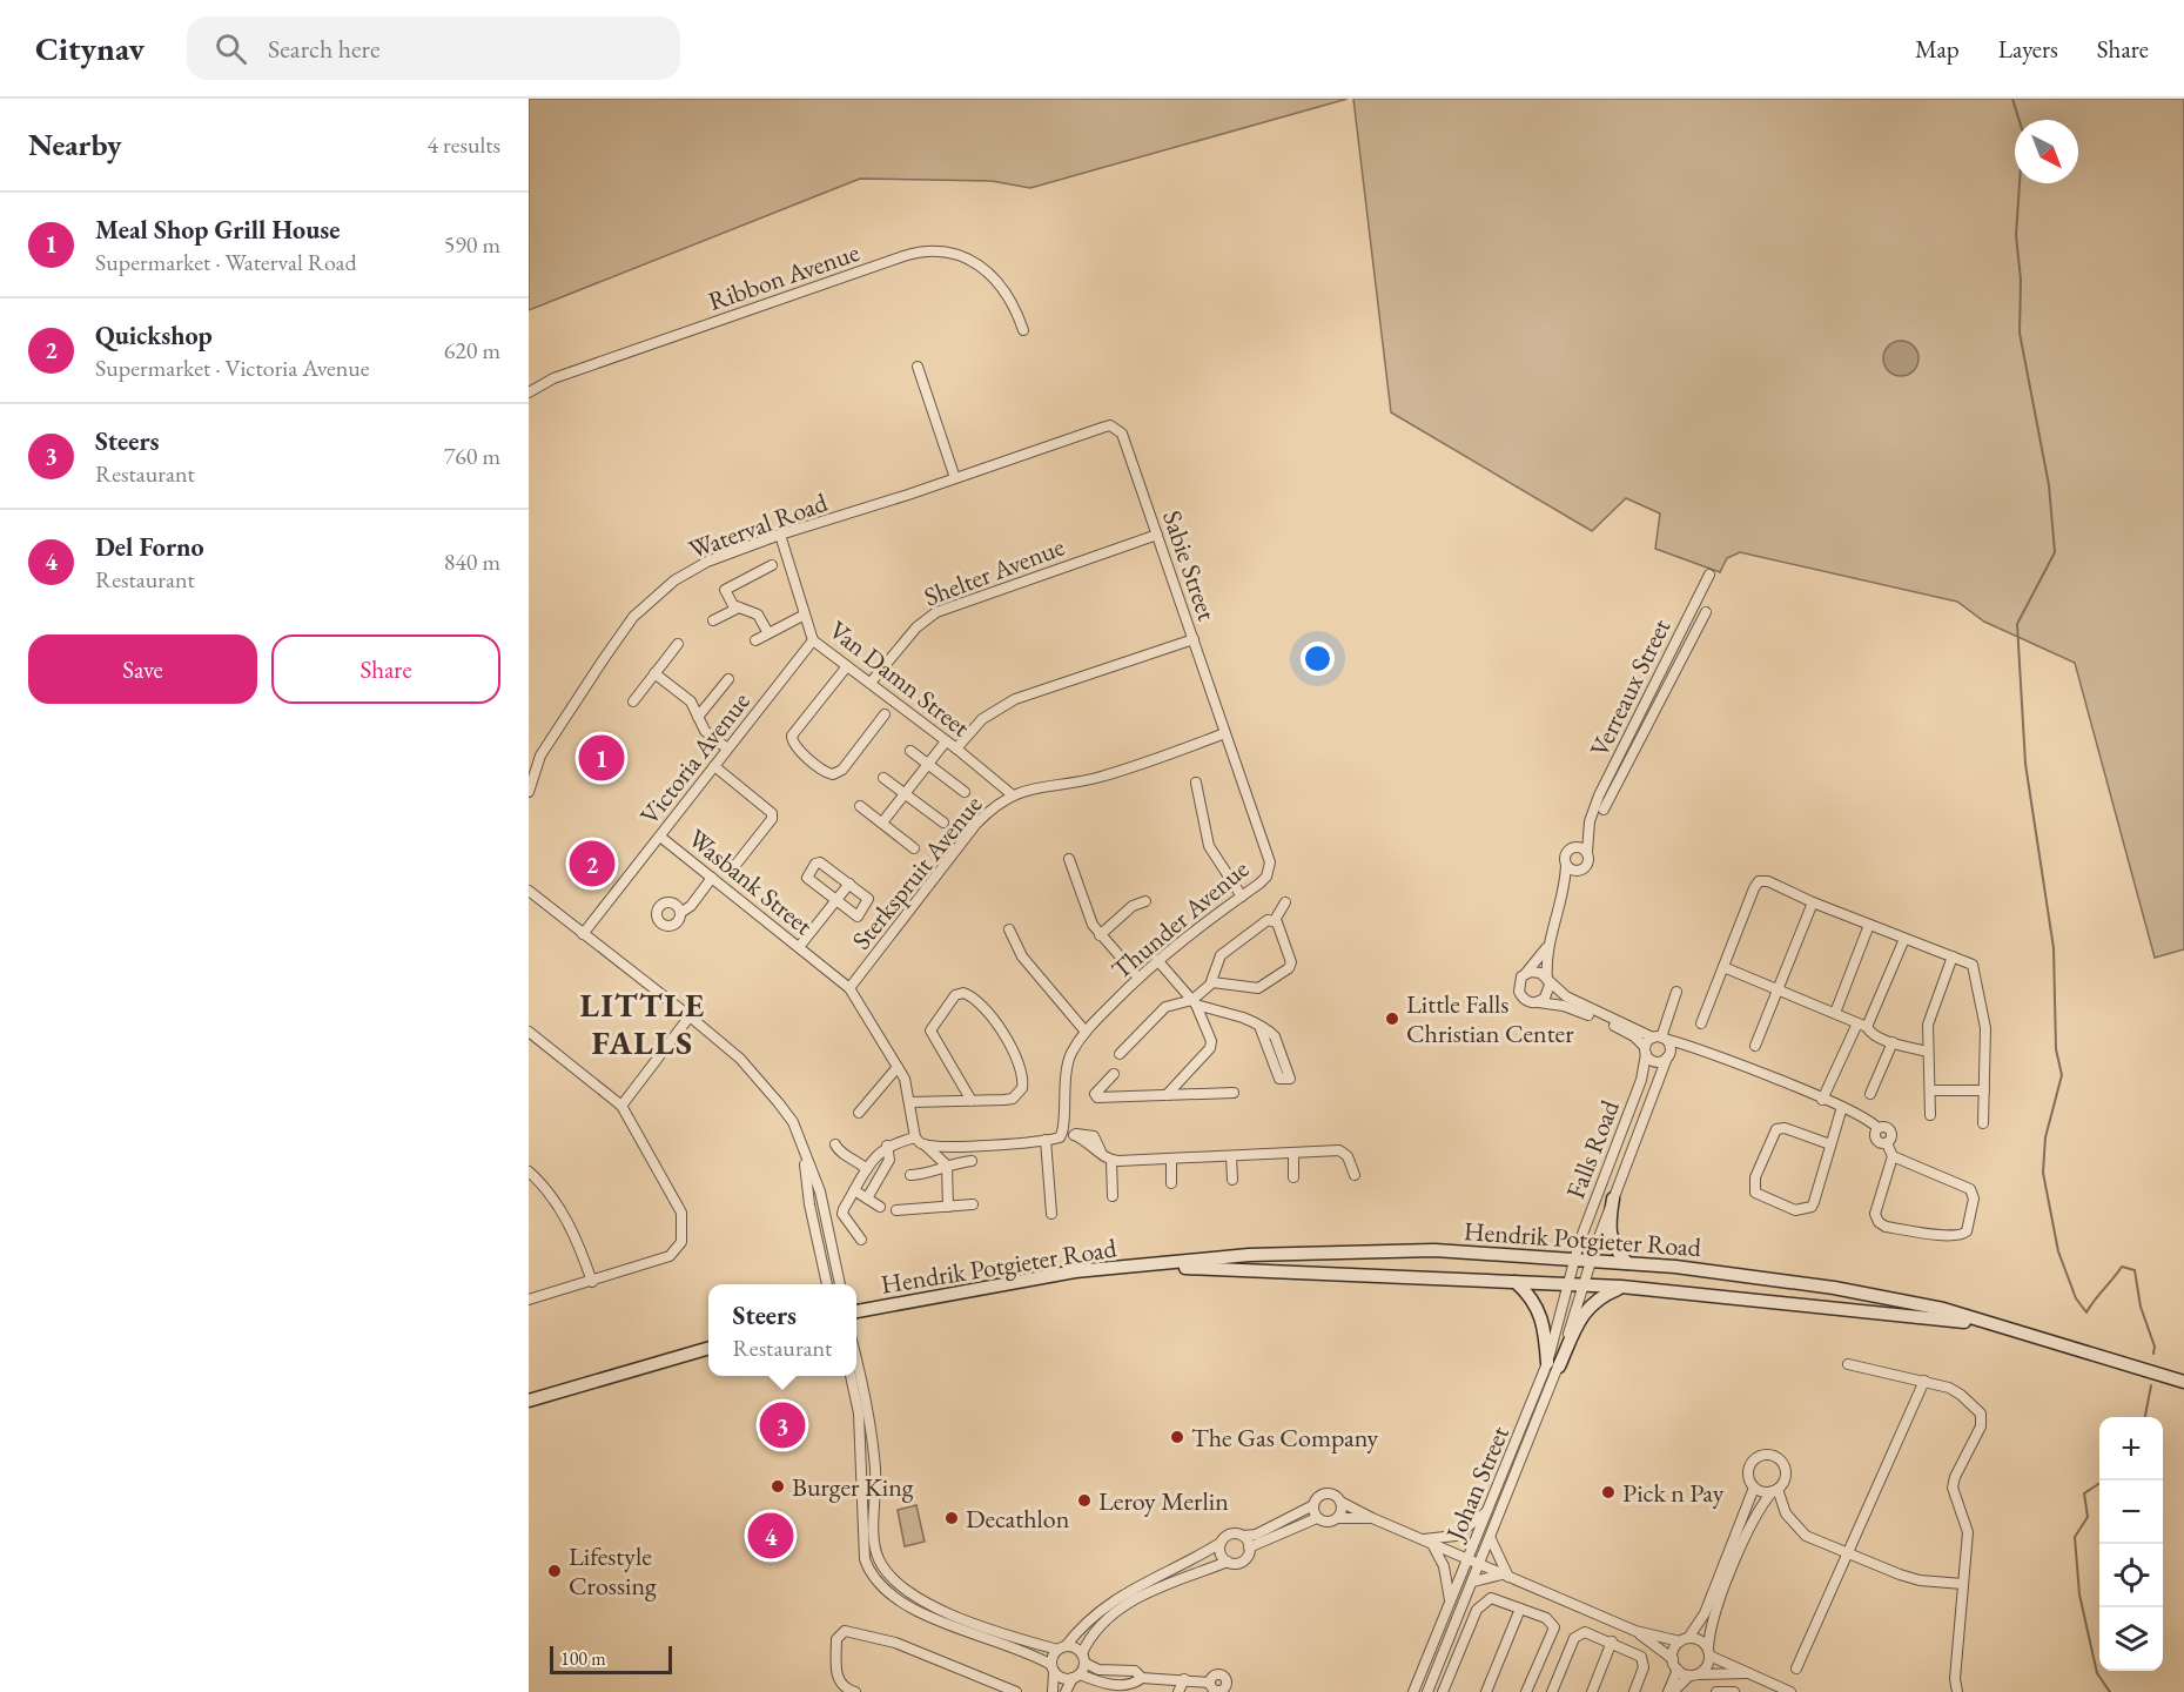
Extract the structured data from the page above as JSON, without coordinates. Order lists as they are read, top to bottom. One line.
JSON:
{"streets":{"main road":["Hendrik Potgieter Road"],"street":["Ribbon Avenue","Waterval Road","Sabie Street","Shelter Avenue","Van Damn Street","Verreaux Street","Victoria Avenue","Sterkspruit Avenue","Wasbank Street","Thunder Avenue","Falls Road","Johan Street"]},"crossings":[["Waterval Road","Sabie Street"],["Waterval Road","Van Damn Street"],["Sabie Street","Shelter Avenue"],["Sabie Street","Sterkspruit Avenue"],["Sabie Street","Thunder Avenue"],["Shelter Avenue","Van Damn Street"],["Van Damn Street","Victoria Avenue"],["Van Damn Street","Sterkspruit Avenue"],["Victoria Avenue","Wasbank Street"],["Sterkspruit Avenue","Wasbank Street"],["Sterkspruit Avenue","Thunder Avenue"],["Falls Road","Hendrik Potgieter Road"],["Falls Road","Johan Street"],["Hendrik Potgieter Road","Johan Street"]],"districts":["LITTLE FALLS"],"places":["Little Falls Christian Center","The Gas Company","Burger King","Pick n Pay","Leroy Merlin","Decathlon","Lifestyle Crossing"],"scale_bar":"100 m","north":"bottom right","page":{"header":"Citynav","search":"Search here","nav":["Map","Layers","Share"],"heading":["Nearby","4 results"],"list":[{"mark":"1","name":"Meal Shop Grill House","note":"Supermarket · Waterval Road","value":"590 m"},{"mark":"2","name":"Quickshop","note":"Supermarket · Victoria Avenue","value":"620 m"},{"mark":"3","name":"Steers","note":"Restaurant","value":"760 m"},{"mark":"4","name":"Del Forno","note":"Restaurant","value":"840 m"}],"buttons":["Save","Share"],"pins":["1","2","3","4"],"popup":["Steers","Restaurant"],"map_buttons":["+","−"],"scale":"100 m"}}
